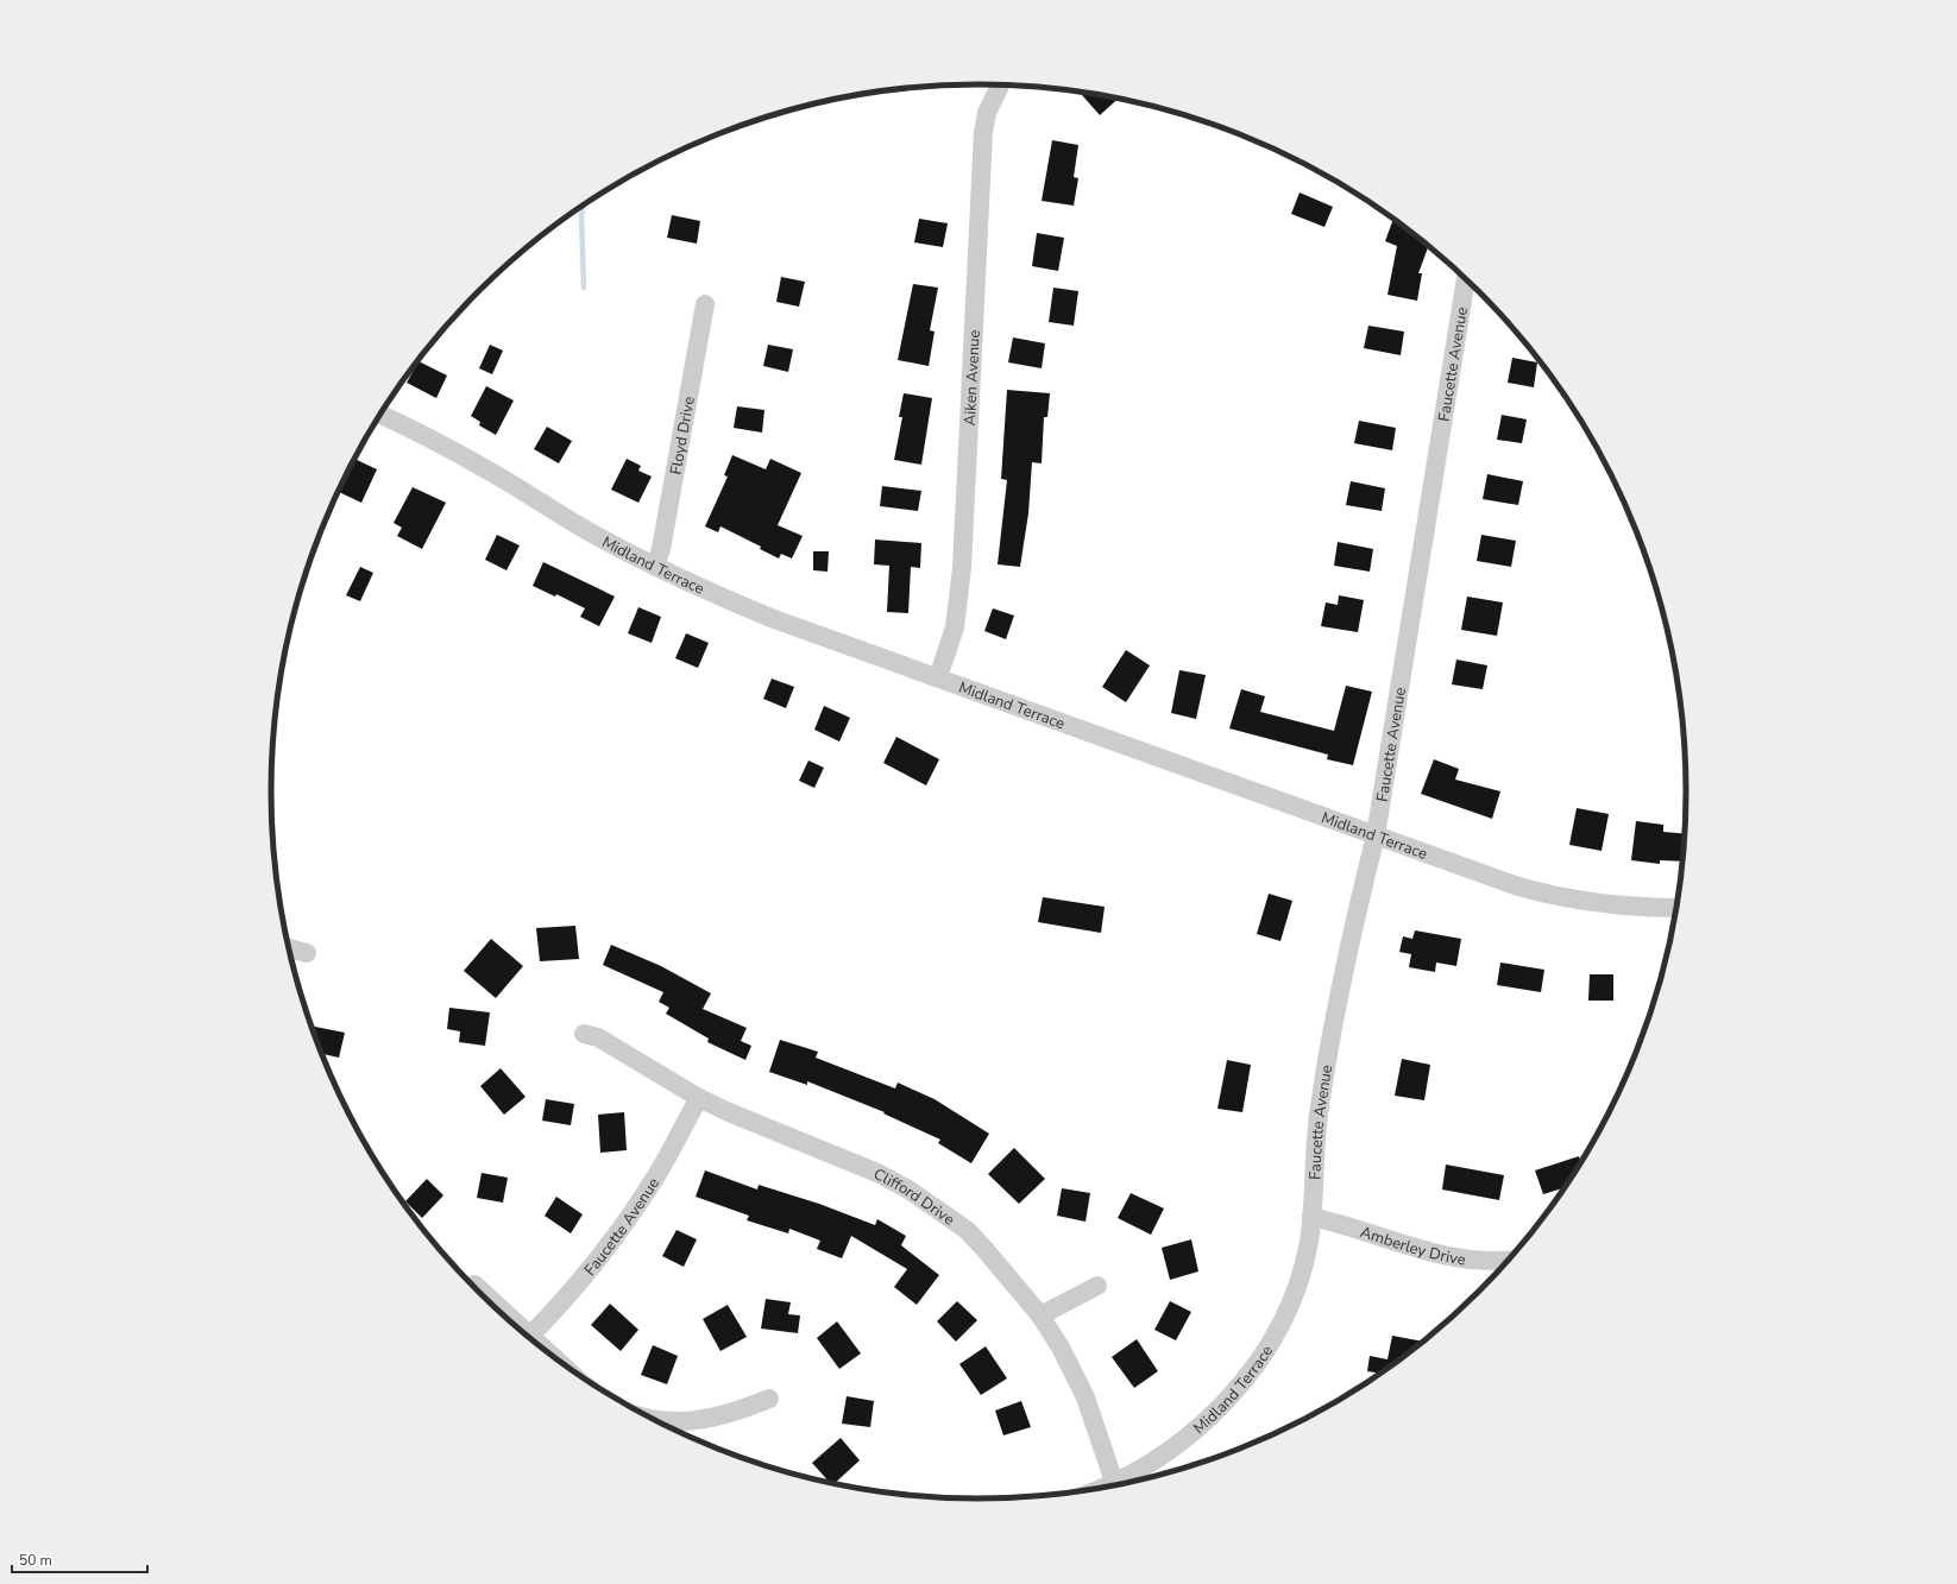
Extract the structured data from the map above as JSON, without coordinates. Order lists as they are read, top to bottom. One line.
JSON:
{"streets":{"street":["Faucette Avenue","Aiken Avenue","Floyd Drive","Midland Terrace","Clifford Drive","Amberley Drive"]},"crossings":[["Faucette Avenue","Midland Terrace"],["Faucette Avenue","Clifford Drive"],["Faucette Avenue","Amberley Drive"],["Aiken Avenue","Midland Terrace"],["Floyd Drive","Midland Terrace"],["Midland Terrace","Amberley Drive"]],"scale_bar":"50 m"}
